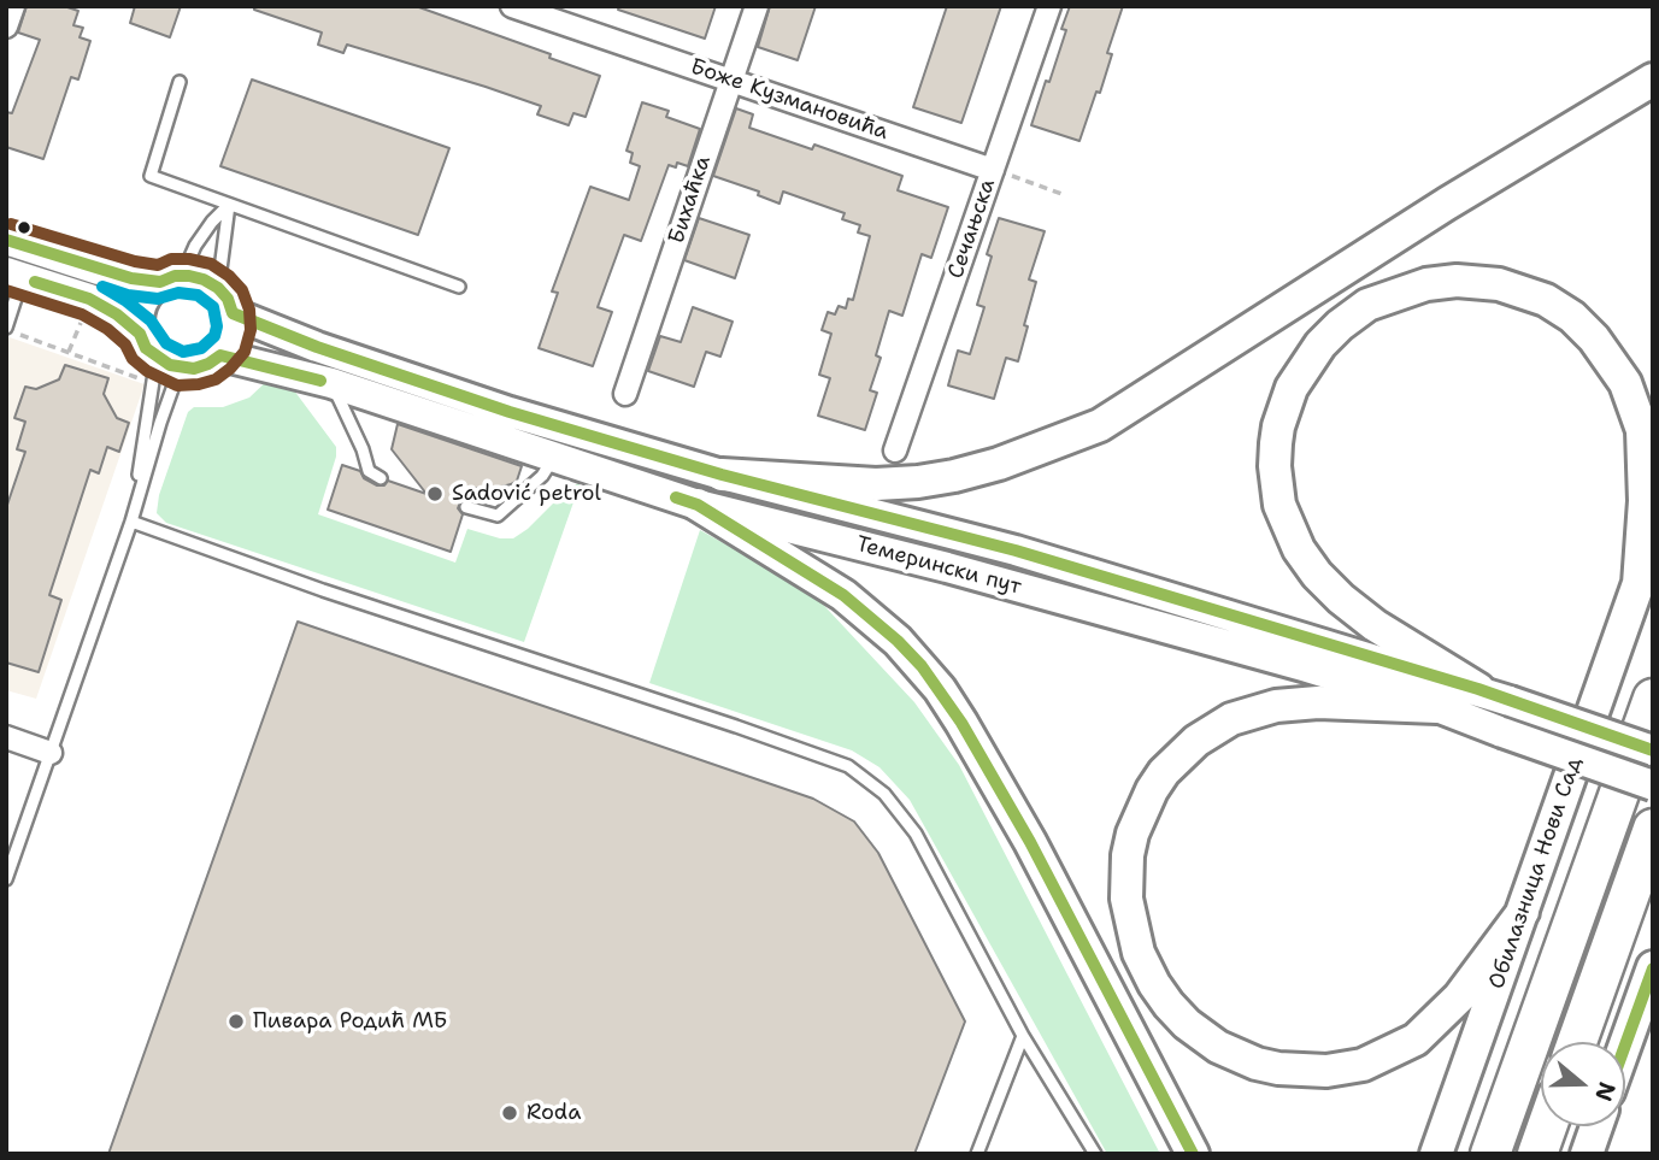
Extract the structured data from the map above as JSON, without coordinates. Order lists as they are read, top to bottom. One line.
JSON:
{"streets":{"main road":["Темерински пут","Обилазница Нови Сад"],"street":["Боже Кузмановића","Бихаћка","Сечањска"]},"crossings":[["Боже Кузмановића","Бихаћка"],["Боже Кузмановића","Сечањска"]],"places":["Sadović petrol","Пивара Родић МБ","Roda"],"north":"right"}
